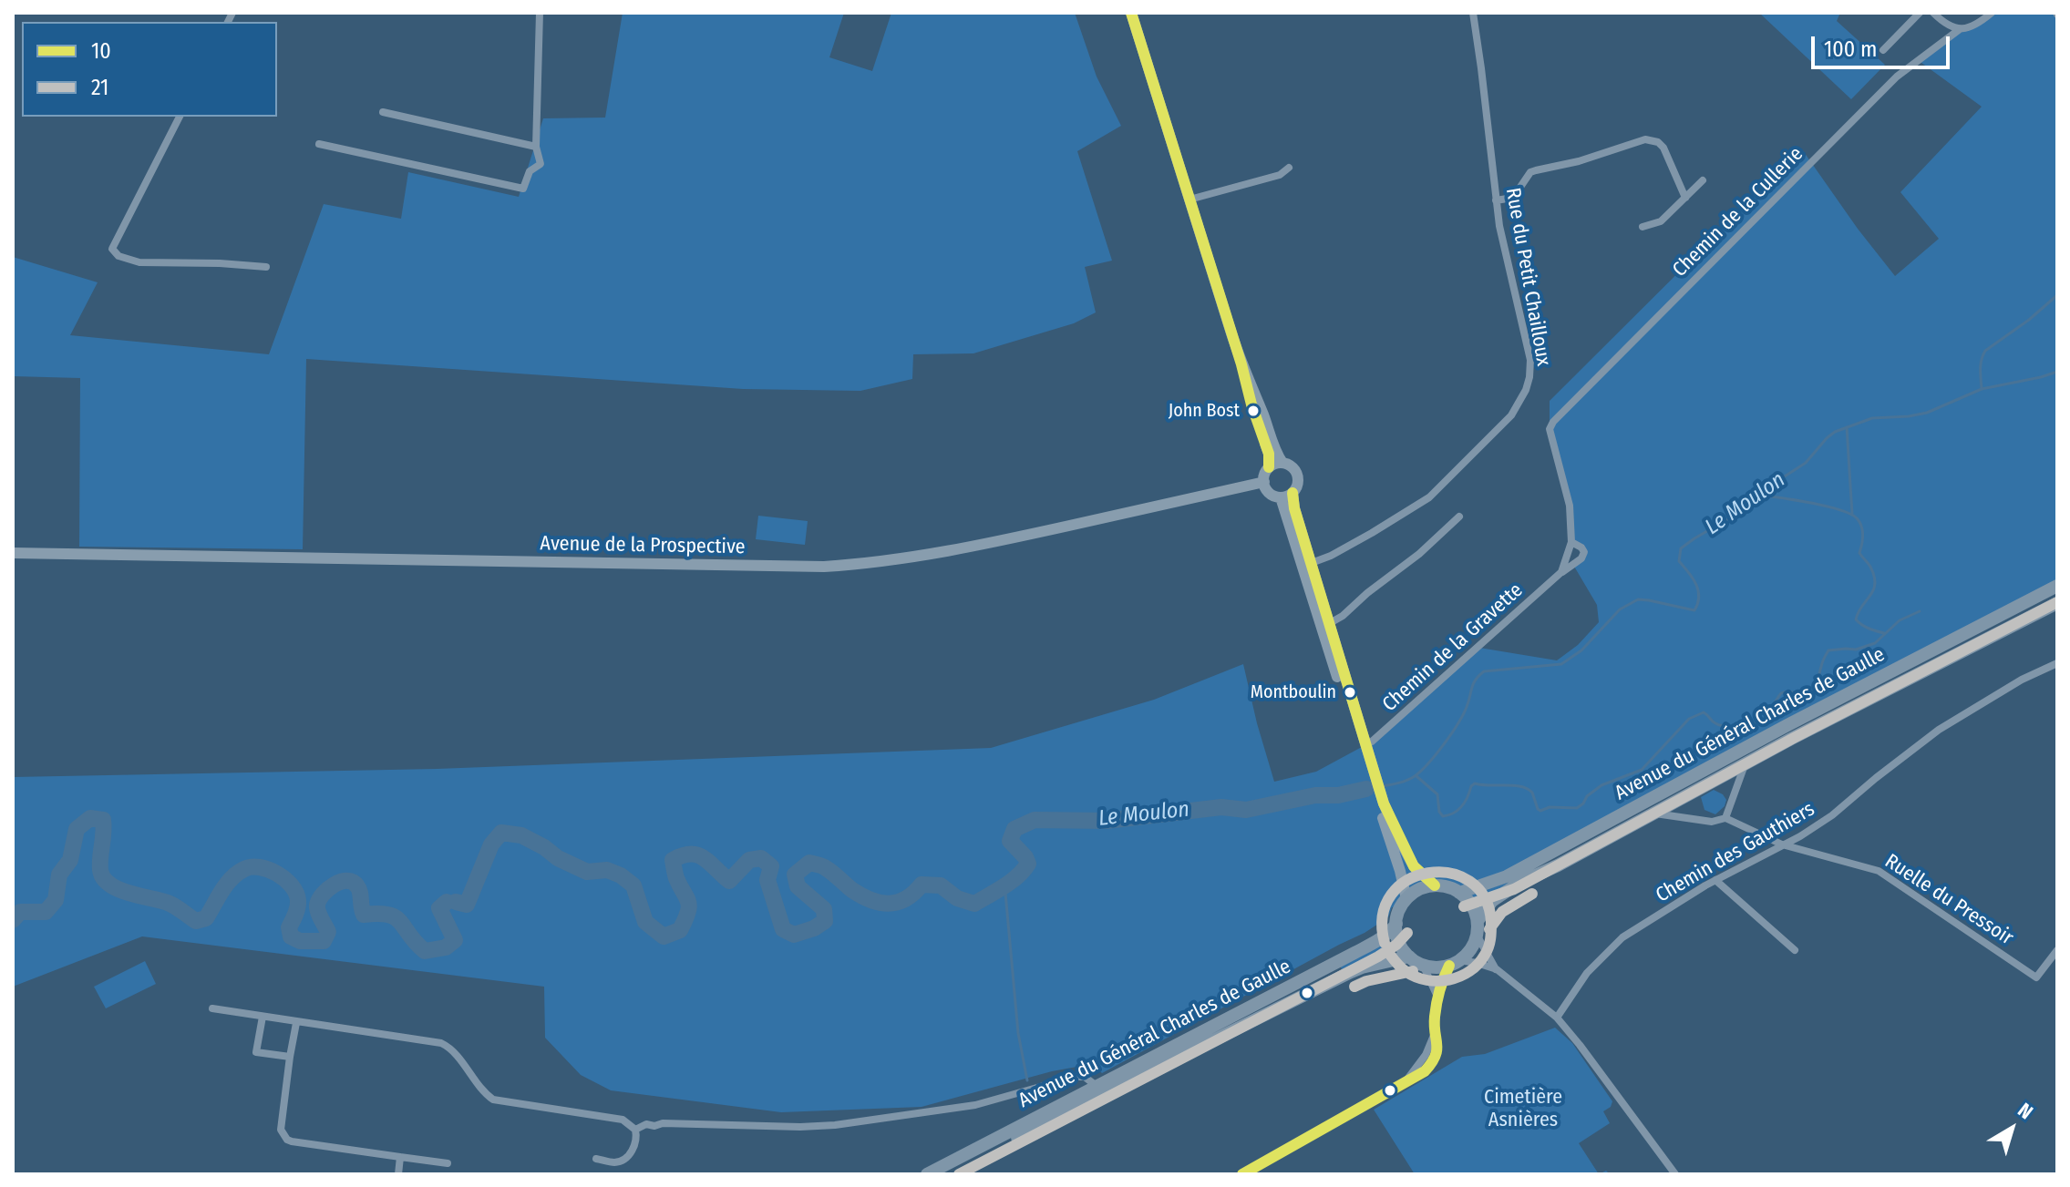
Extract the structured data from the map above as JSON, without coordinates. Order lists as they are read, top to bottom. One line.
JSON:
{"streets":{"main road":["Avenue de la Prospective","Avenue du Général Charles de Gaulle"],"street":["Chemin de la Cullerie","Rue du Petit Chailloux","Chemin de la Gravette","Chemin des Gauthiers","Ruelle du Pressoir"]},"crossings":[["Chemin de la Cullerie","Chemin de la Gravette"],["Chemin des Gauthiers","Ruelle du Pressoir"]],"water":["Le Moulon"],"parks":["Cimetière Asnières"],"places":["John Bost","Montboulin"],"lines":["transit line 10","transit line 21"],"legend":["10","21"],"scale_bar":"100 m","north":"top right"}
